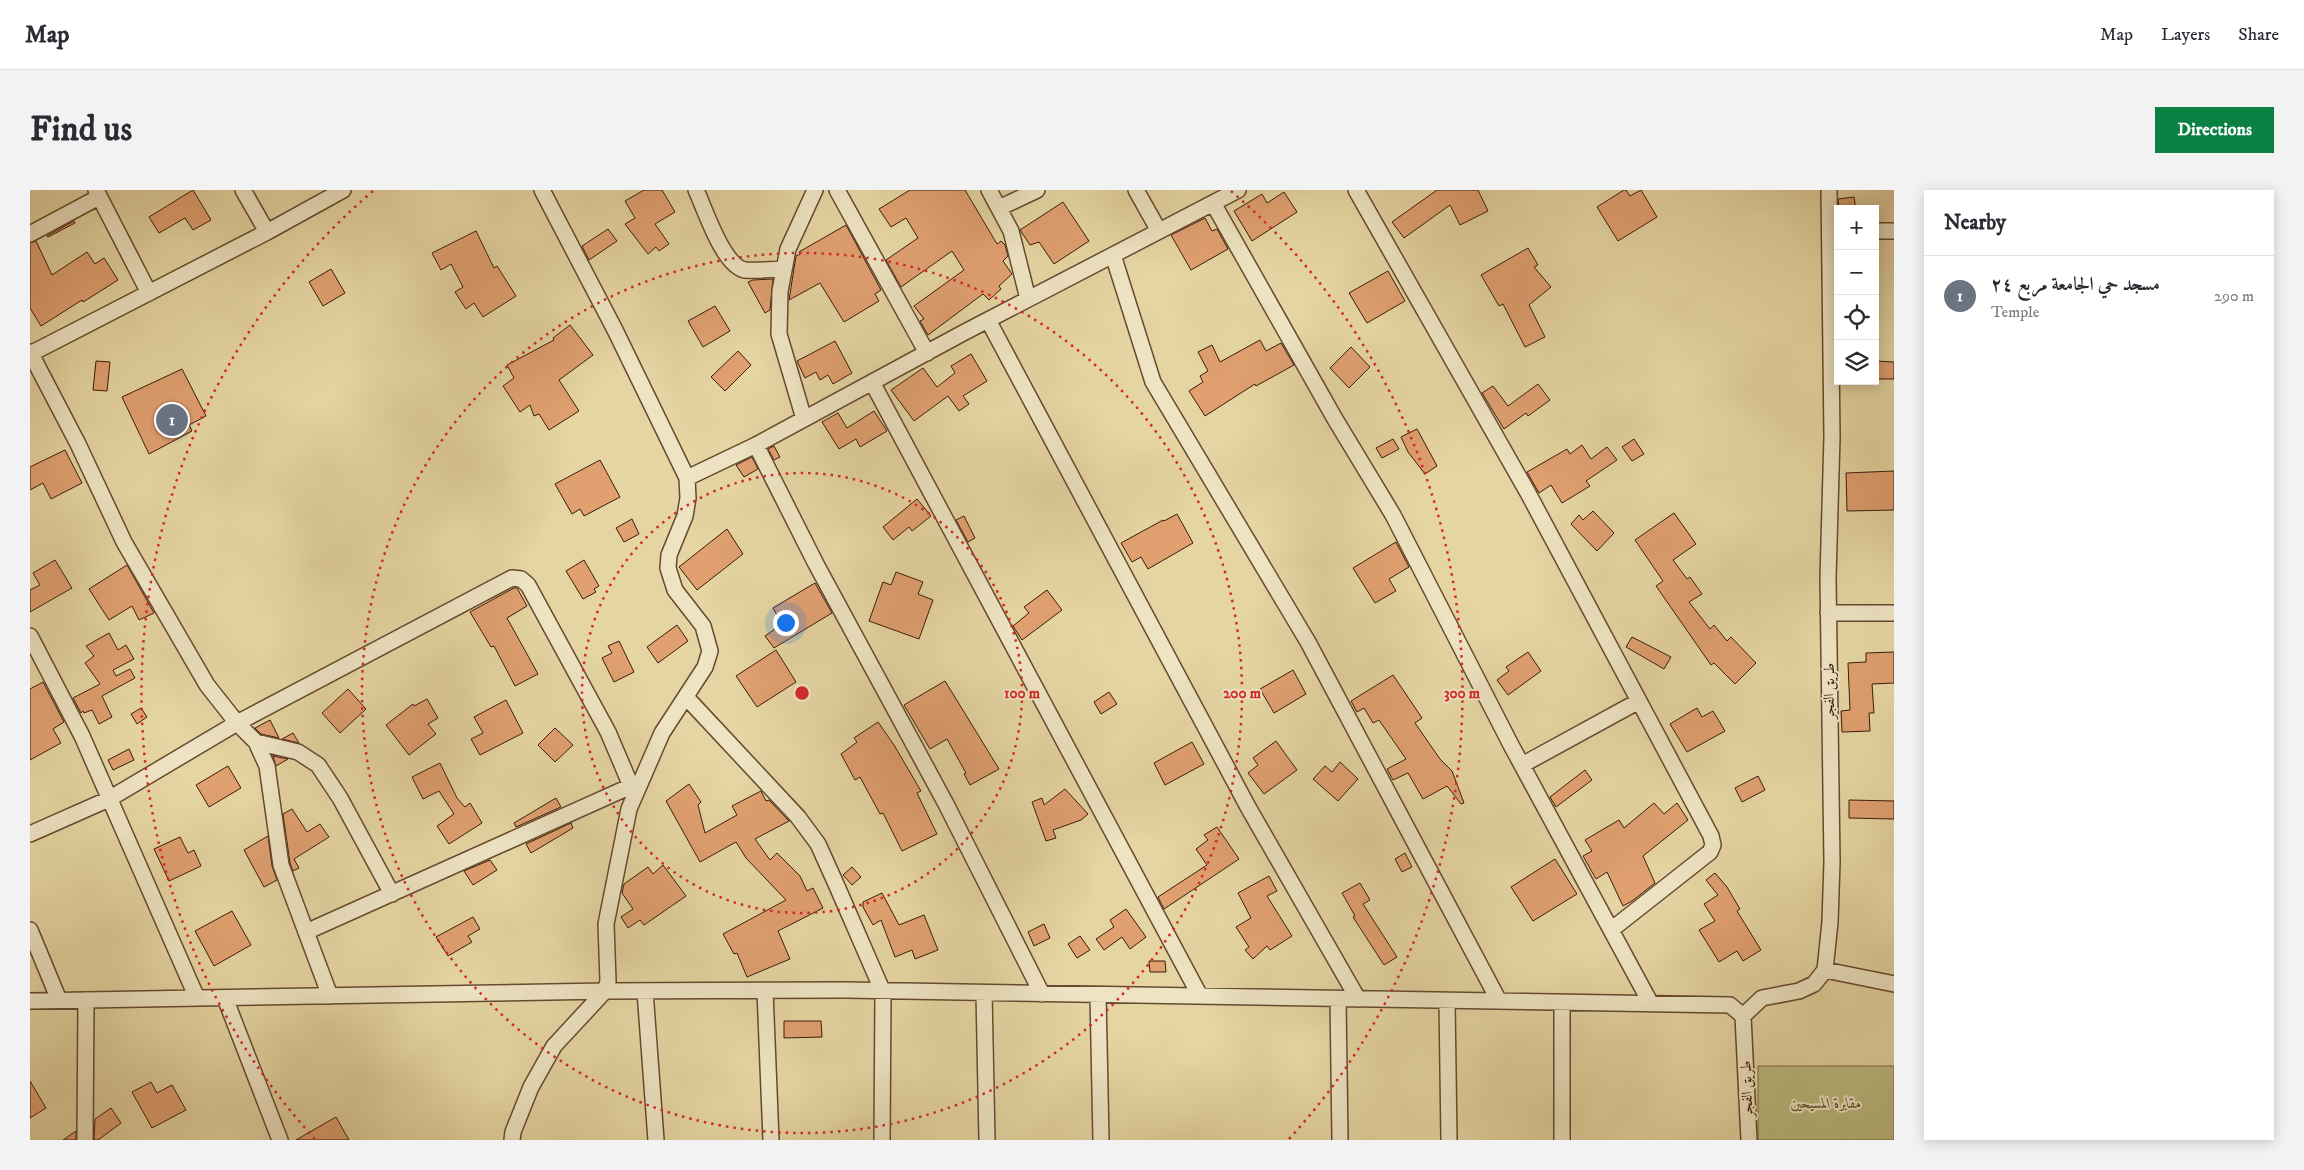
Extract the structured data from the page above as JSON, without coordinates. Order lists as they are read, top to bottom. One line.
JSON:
{"streets":{"street":["طريق الفجر"]},"parks":["مقابرة المسيحين"],"page":{"header":"Map","nav":["Map","Layers","Share"],"buttons":"Directions","title":"Find us","heading":"Nearby","map_buttons":["+","−"],"list":[{"mark":"1","name":"مسجد حي الجامعة مربع ٢٤","note":"Temple","value":"290 m"}],"pins":"1"},"rings":["100 m","200 m","300 m"]}
